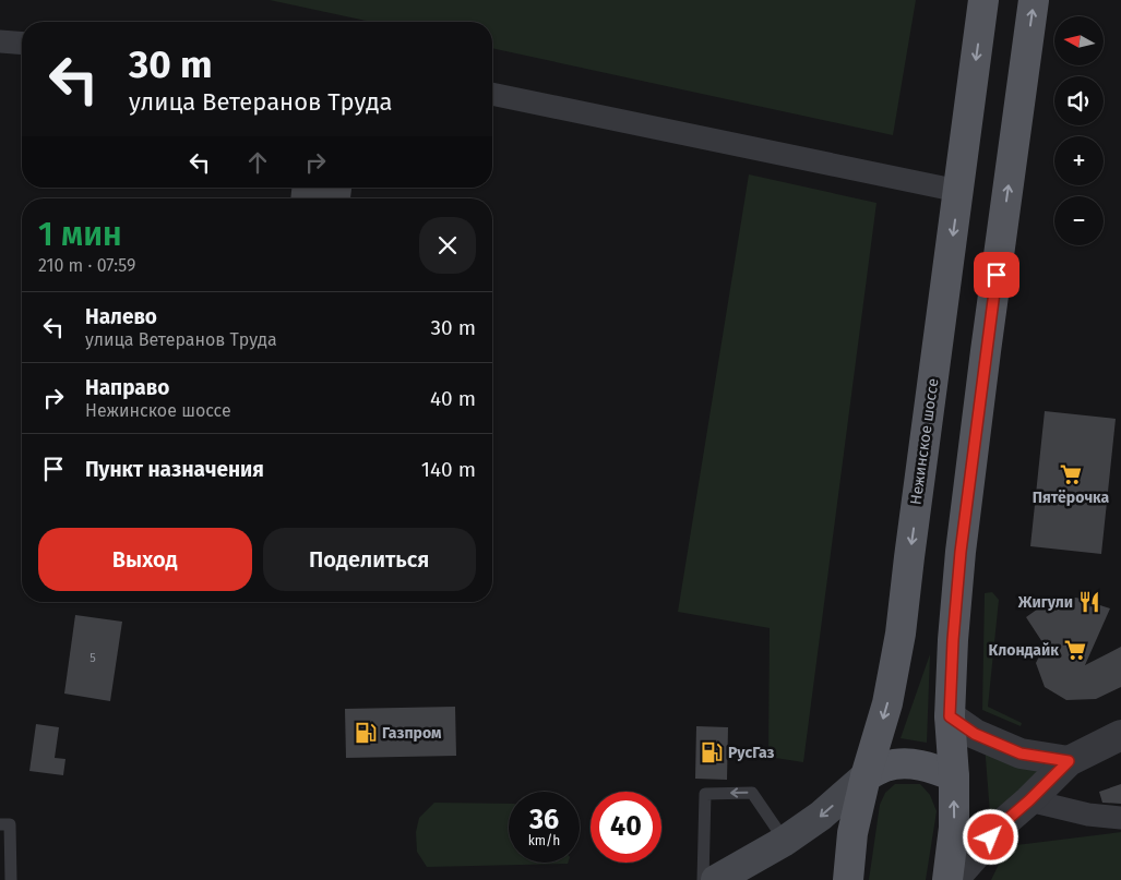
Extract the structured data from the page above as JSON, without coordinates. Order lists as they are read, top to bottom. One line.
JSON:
{"streets":{"main road":["Нежинское шоссе"]},"places":{"supermarket":["Пятёрочка","Клондайк"],"restaurant":["Жигули"],"fuel station":["Газпром","РусГаз"]},"house_numbers":["5"],"north":"left","page":{"map_buttons":["+","−"],"turn":["30 m","улица Ветеранов Труда"],"heading":["1 мин","210 m · 07:59"],"list":[{"name":"Налево","note":"улица Ветеранов Труда","value":"30 m"},{"name":"Направо","note":"Нежинское шоссе","value":"40 m"},{"name":"Пункт назначения","value":"140 m"}],"buttons":["Выход","Поделиться"],"speed":"36 km/h","limit":"40"}}
